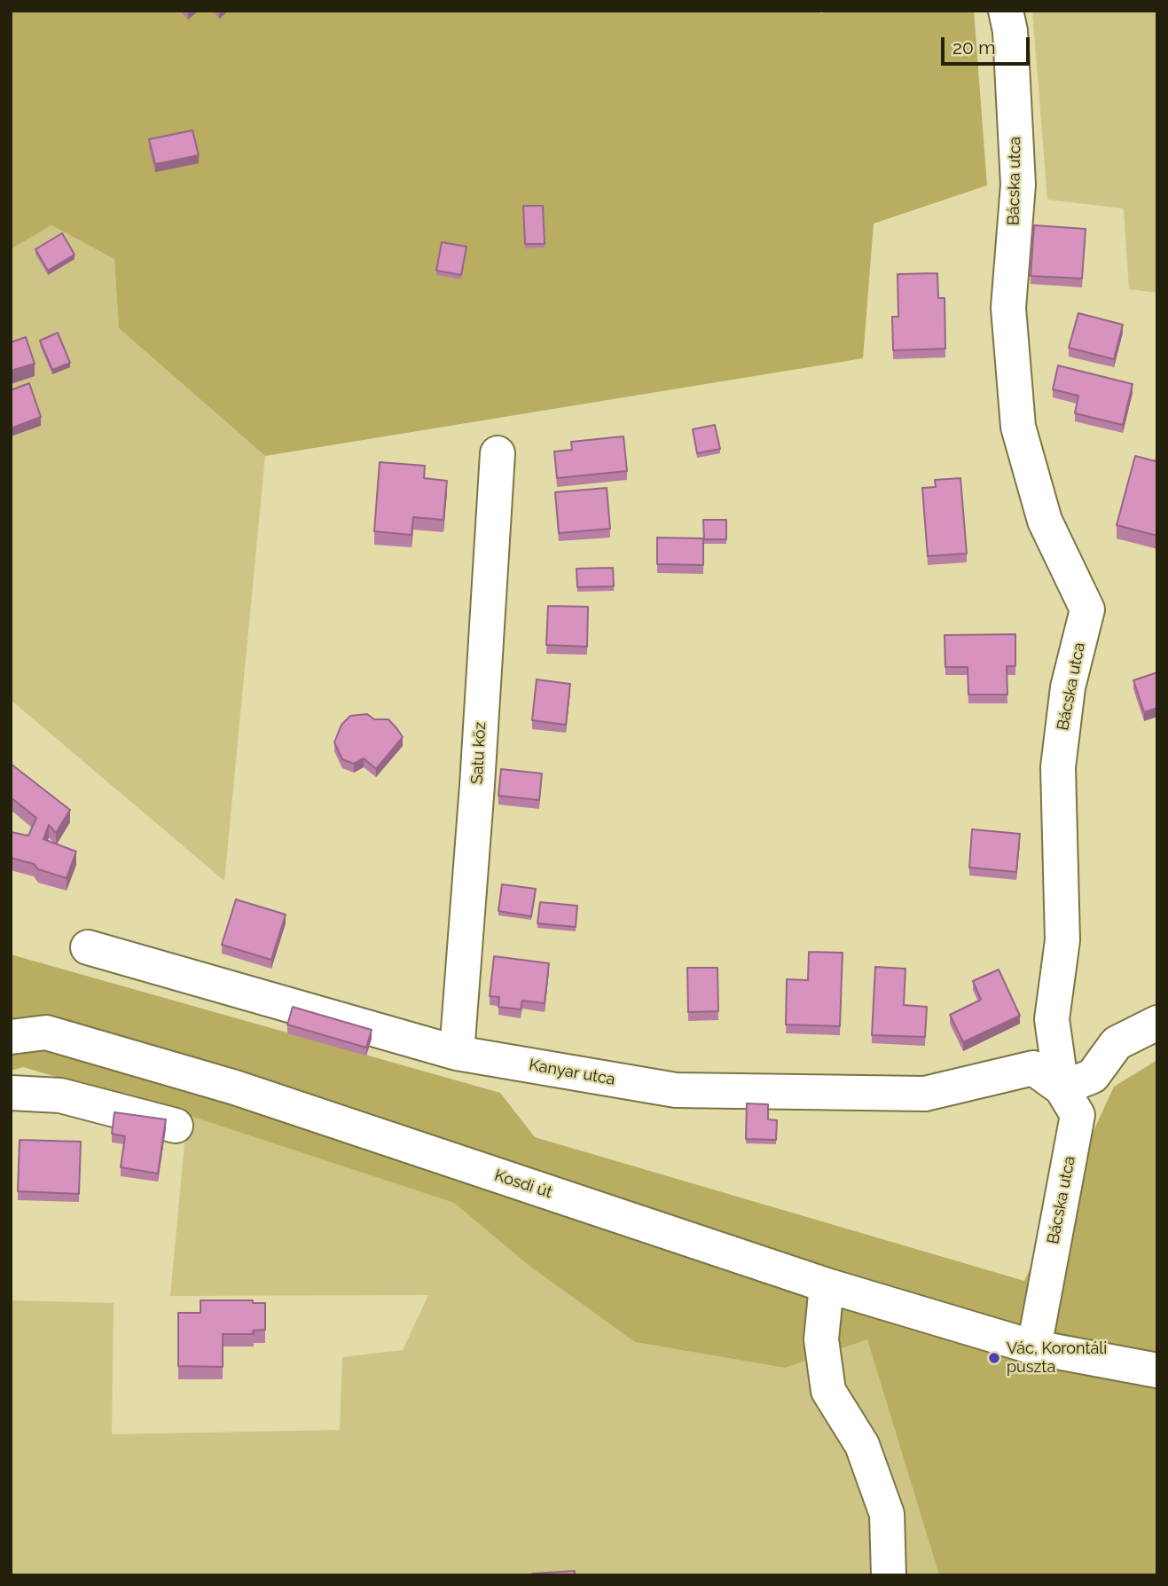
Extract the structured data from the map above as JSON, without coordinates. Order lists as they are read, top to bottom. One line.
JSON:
{"streets":{"street":["Bácska utca","Satu köz","Kanyar utca","Kosdi út"]},"crossings":[["Bácska utca","Kanyar utca"],["Bácska utca","Kosdi út"],["Satu köz","Kanyar utca"]],"places":["Vác, Korontáli puszta"],"scale_bar":"20 m"}
